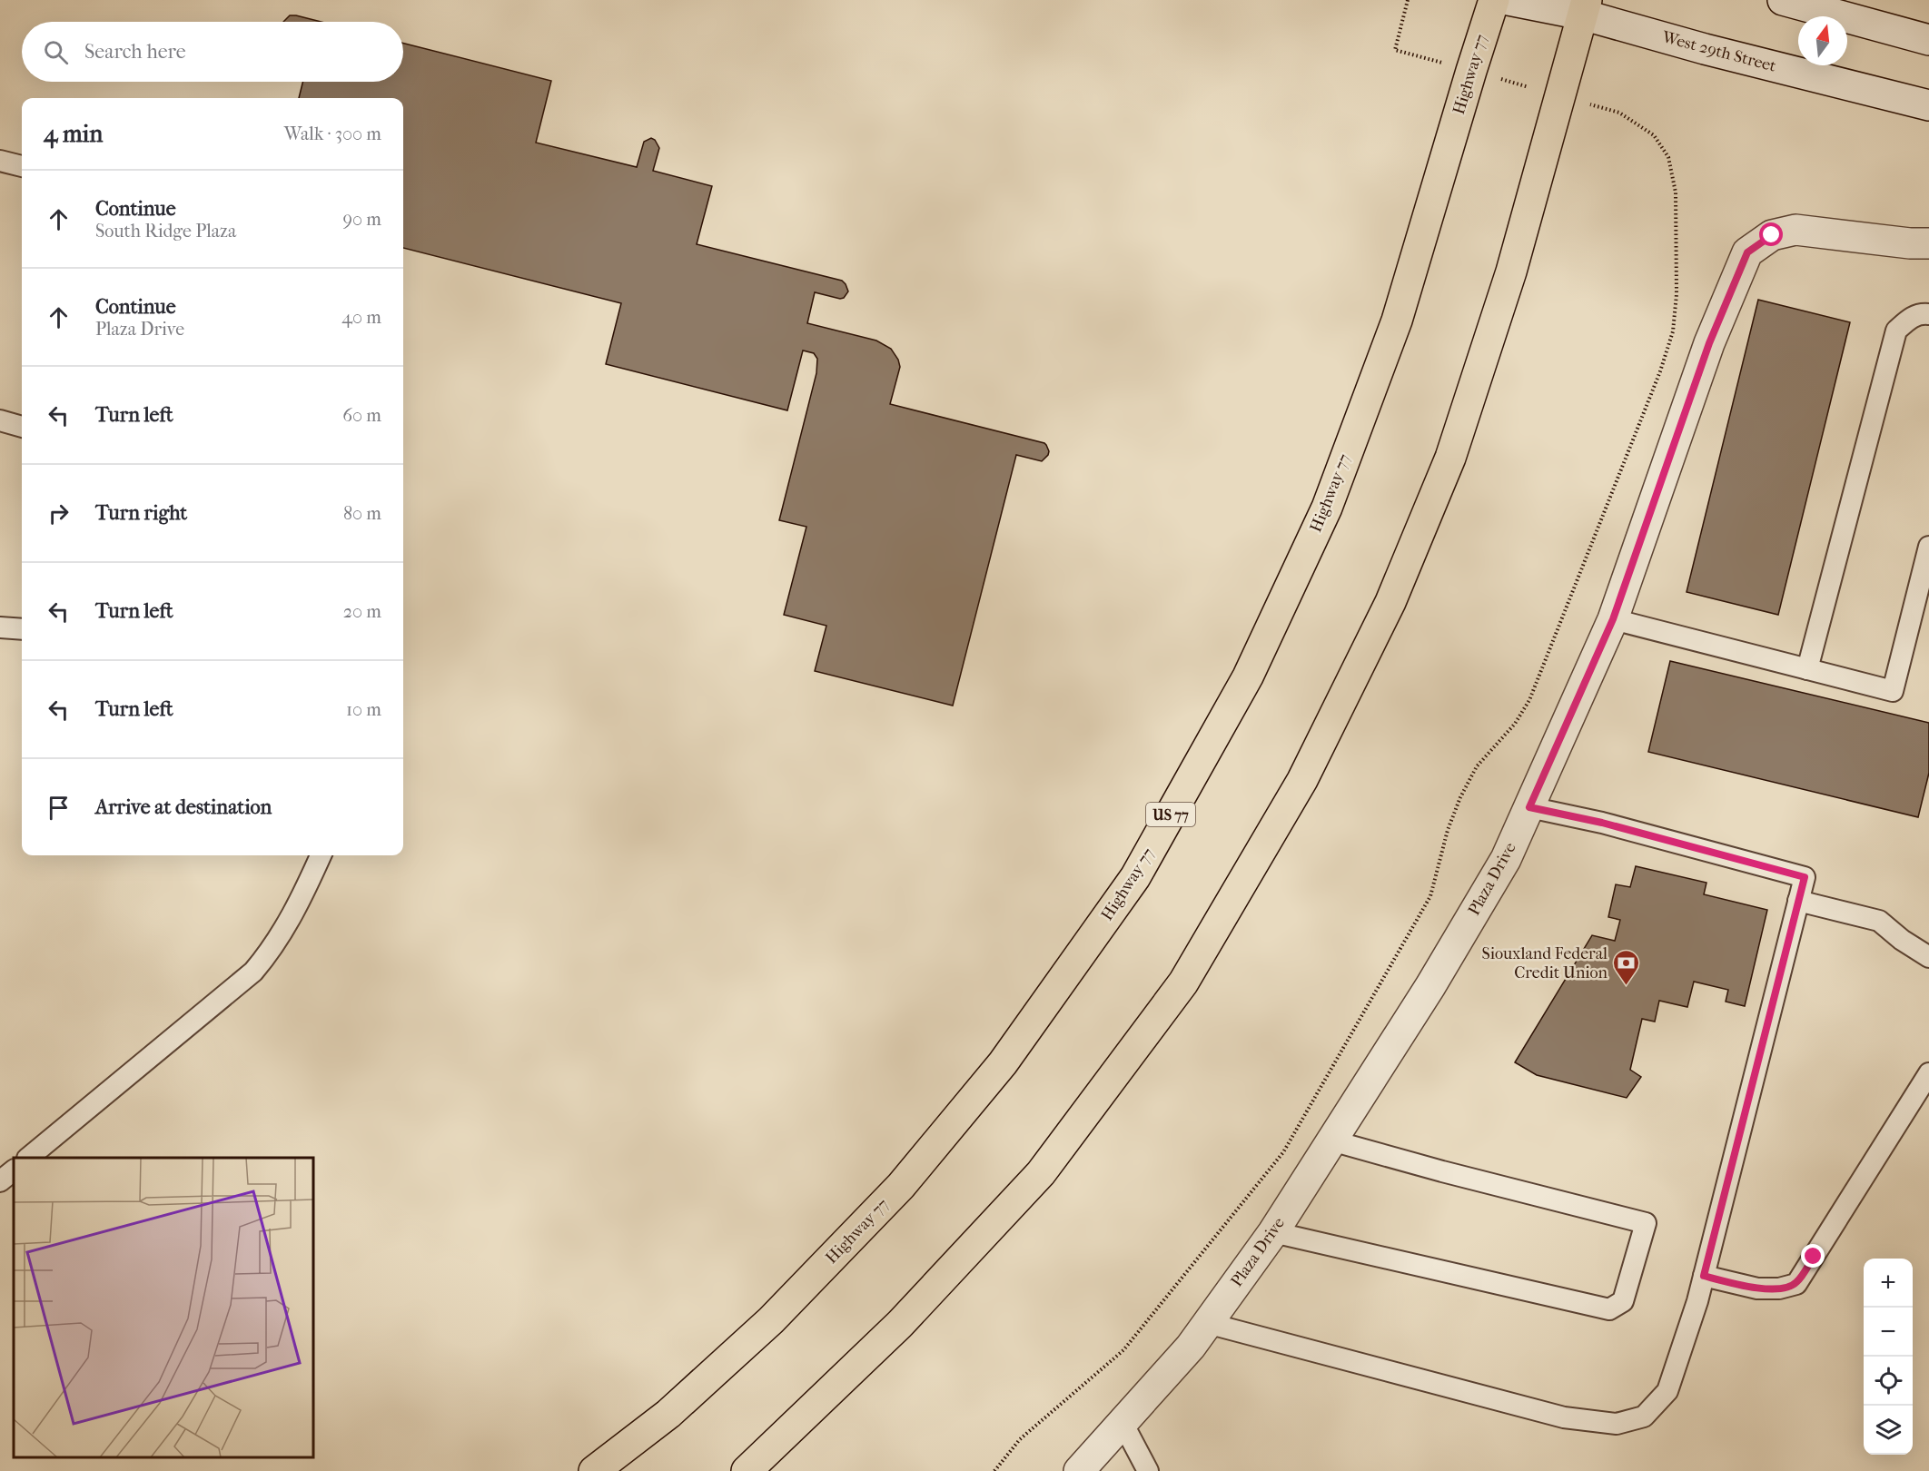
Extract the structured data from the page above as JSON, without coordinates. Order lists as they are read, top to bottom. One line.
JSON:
{"streets":{"highway":["Highway 77","US 77"],"street":["West 29th Street","Plaza Drive"]},"places":{"bank":["Siouxland Federal Credit Union"]},"north":"top","page":{"search":"Search here","heading":["4 min","Walk · 300 m"],"list":[["Continue","South Ridge Plaza","90 m"],["Continue","Plaza Drive","40 m"],["Turn left","60 m"],["Turn right","80 m"],["Turn left","20 m"],["Turn left","10 m"],"Arrive at destination"],"map_buttons":["+","−"]}}
